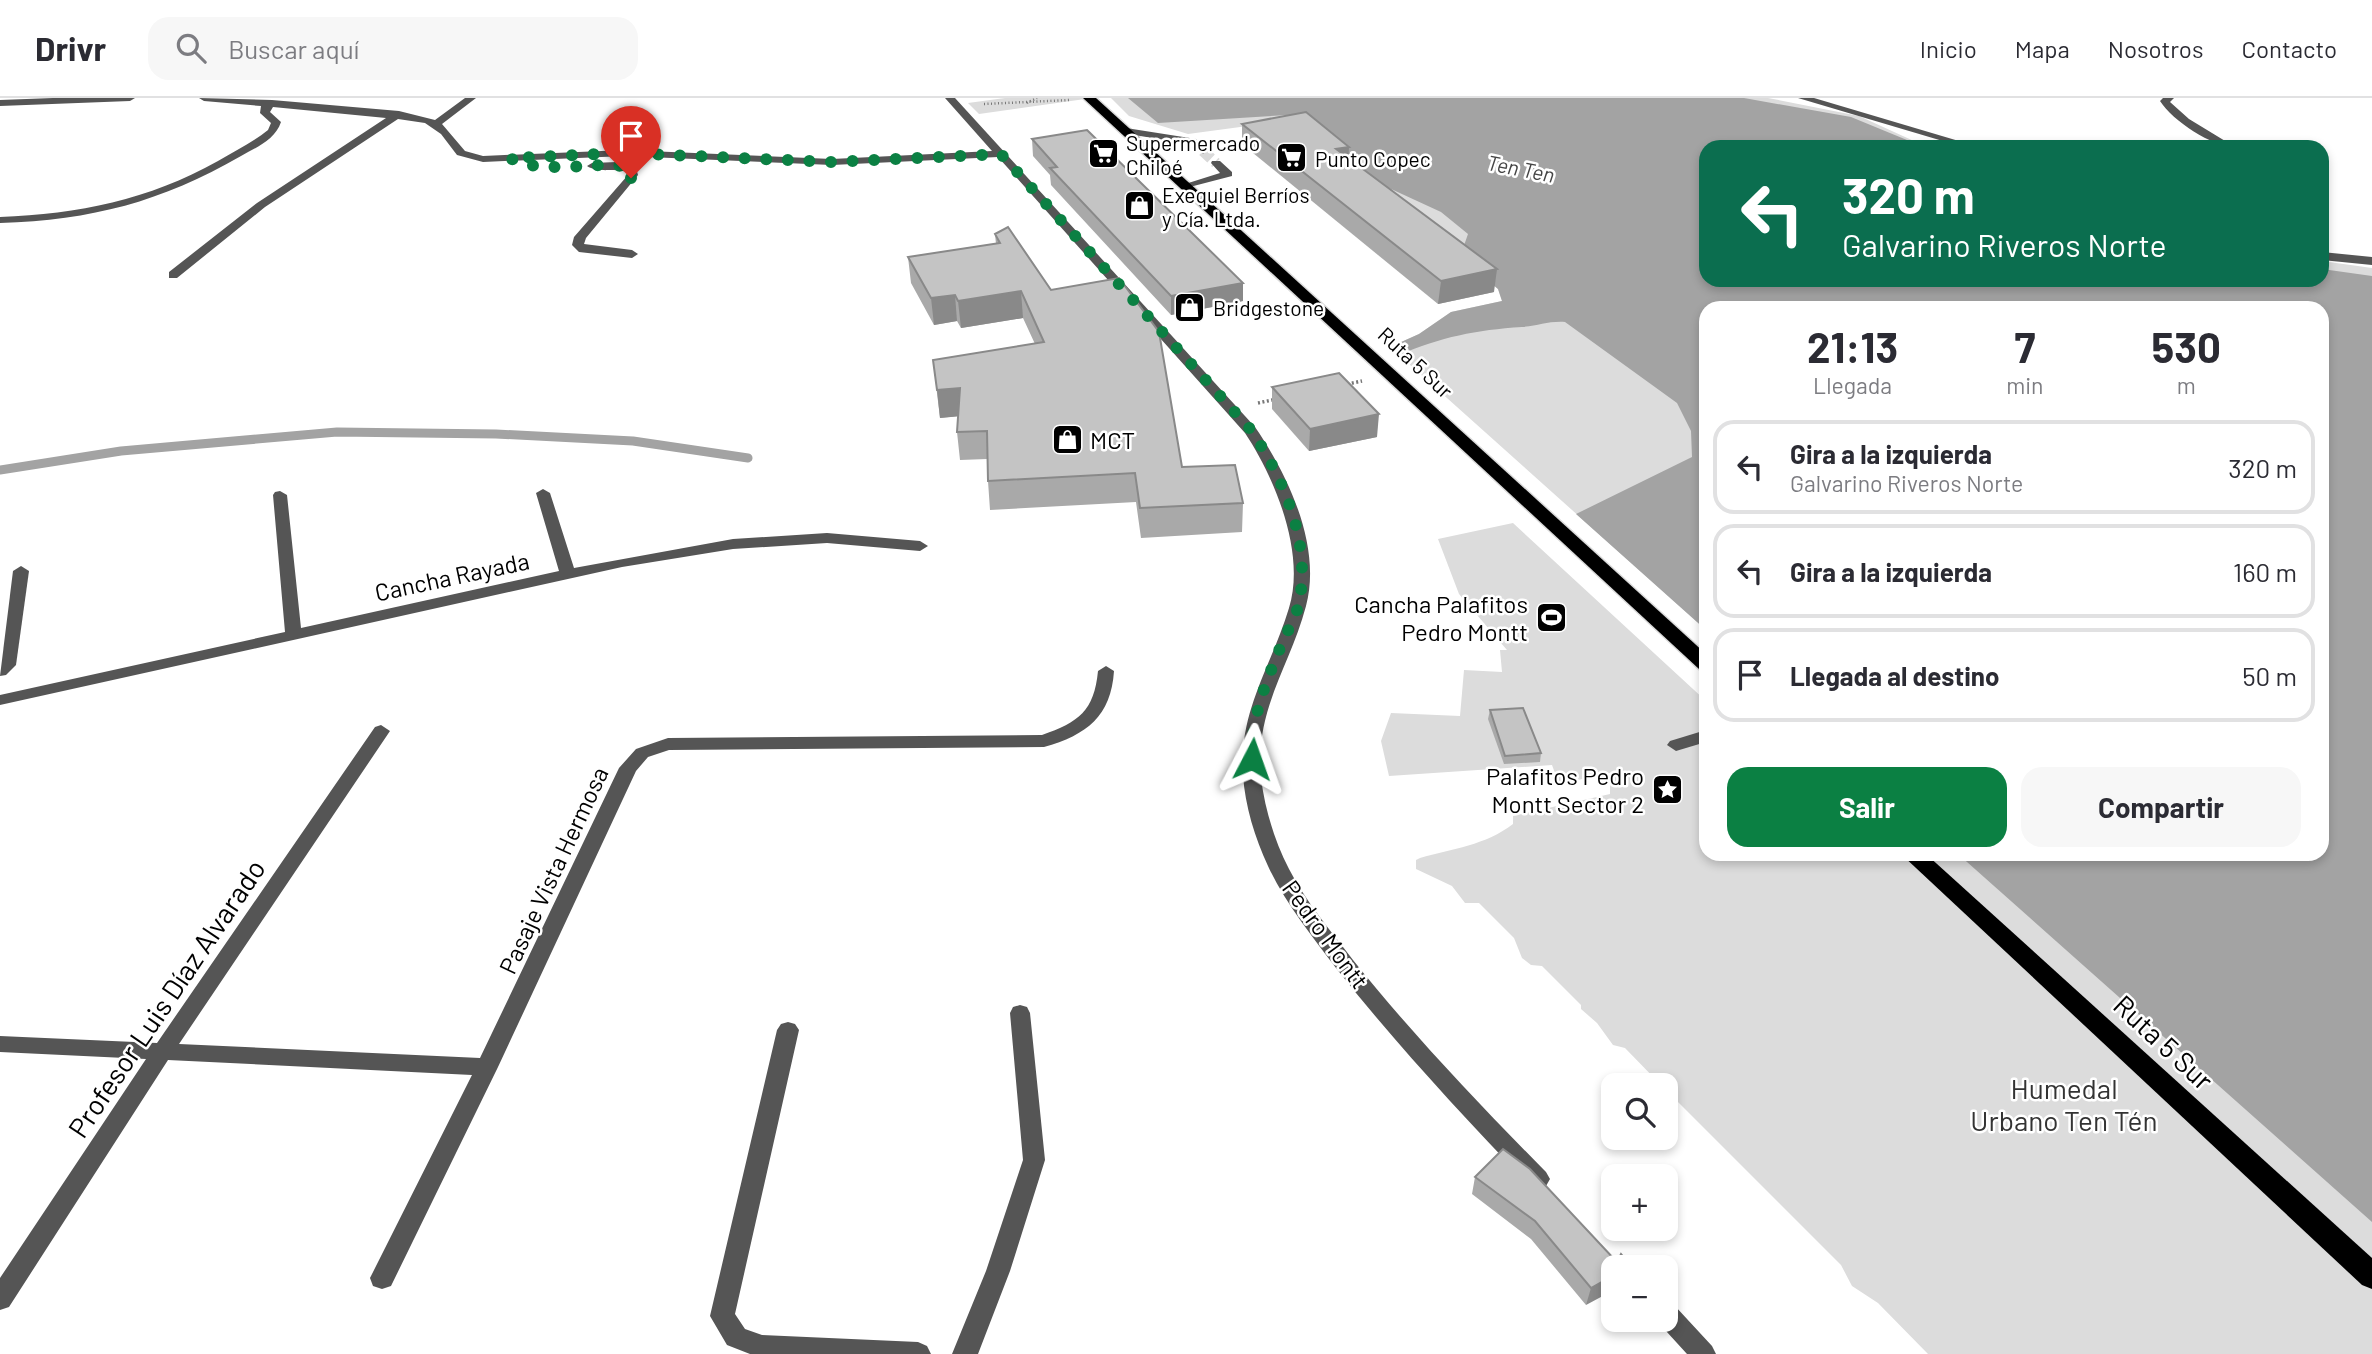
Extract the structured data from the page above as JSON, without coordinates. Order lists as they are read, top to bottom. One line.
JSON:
{"streets":{"highway":["Ruta 5 Sur"],"street":["Cancha Rayada","Pasaje Vista Hermosa","Pedro Montt","Profesor Luis Díaz Alvarado"]},"water":["Ten Ten"],"parks":["Humedal Urbano Ten Tén"],"places":{"supermarket":["Supermercado Chiloé","Punto Copec"],"shop":["Exequiel Berríos y Cía. Ltda.","Bridgestone","MCT"],"sports":["Cancha Palafitos Pedro Montt"],"place":["Palafitos Pedro Montt Sector 2"]},"page":{"header":"Drivr","search":"Buscar aquí","nav":["Inicio","Mapa","Nosotros","Contacto"],"turn":["320 m","Galvarino Riveros Norte"],"eta":["21:13","Llegada","7","min","530","m"],"list":[{"name":"Gira a la izquierda","note":"Galvarino Riveros Norte","value":"320 m"},{"name":"Gira a la izquierda","value":"160 m"},{"name":"Llegada al destino","value":"50 m"}],"buttons":["Salir","Compartir"],"map_buttons":["+","−"]}}
